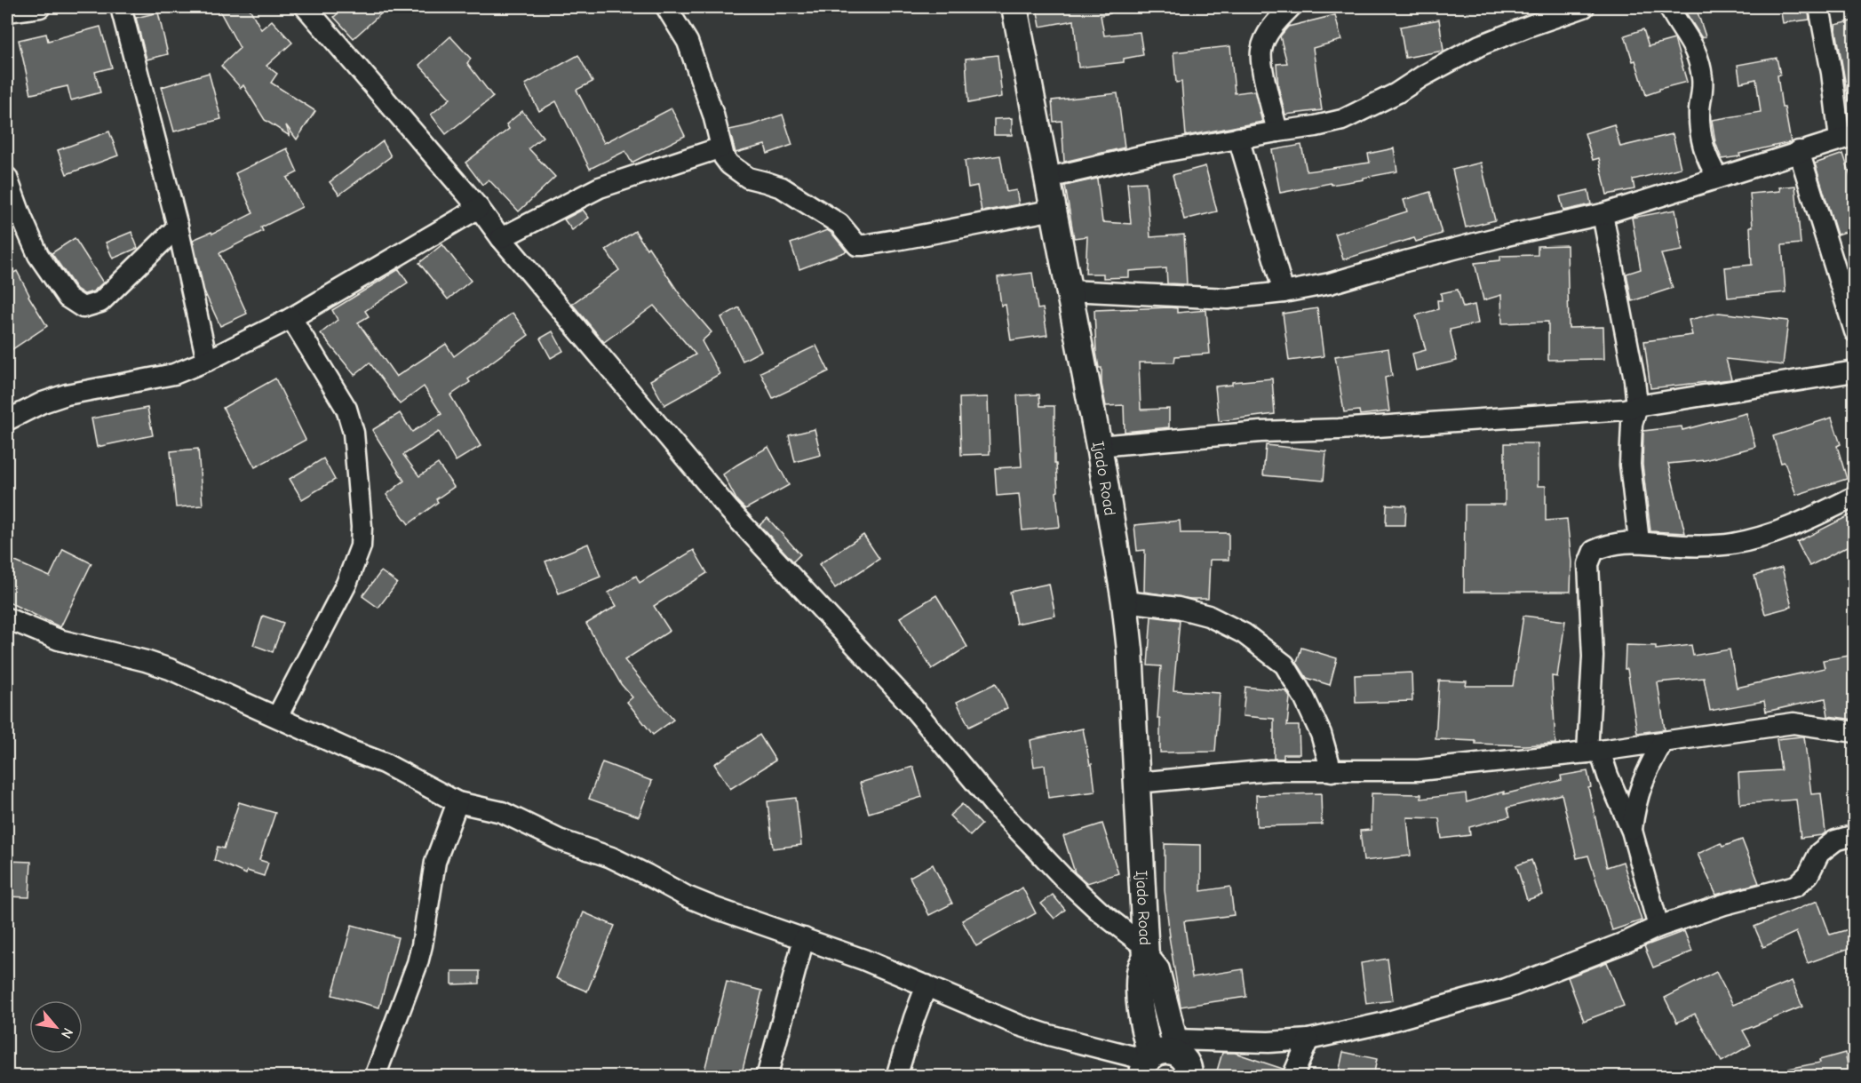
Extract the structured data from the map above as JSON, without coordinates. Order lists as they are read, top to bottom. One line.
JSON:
{"streets":{"street":["Ijado Road"]},"north":"bottom right"}
